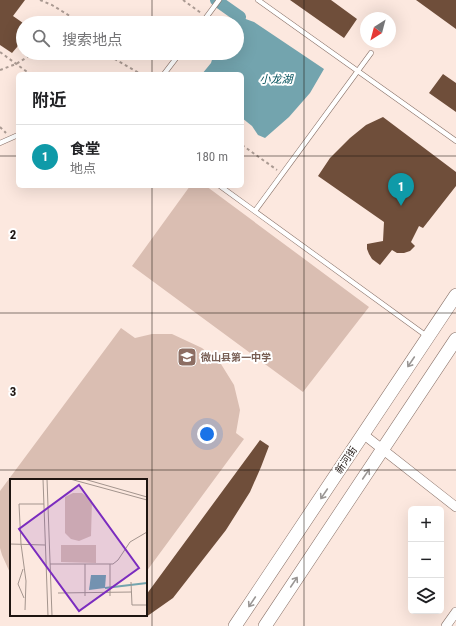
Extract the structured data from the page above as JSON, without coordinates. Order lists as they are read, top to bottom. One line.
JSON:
{"streets":{"main road":["新河街"]},"water":["小龙湖"],"places":{"school or university":["微山县第一中学"]},"north":"bottom left","page":{"search":"搜索地点","heading":"附近","list":[{"mark":"1","name":"食堂","note":"地点","value":"180 m"}],"pins":"1","map_buttons":["+","−"]},"grid":{"rows":["2","3"]}}
